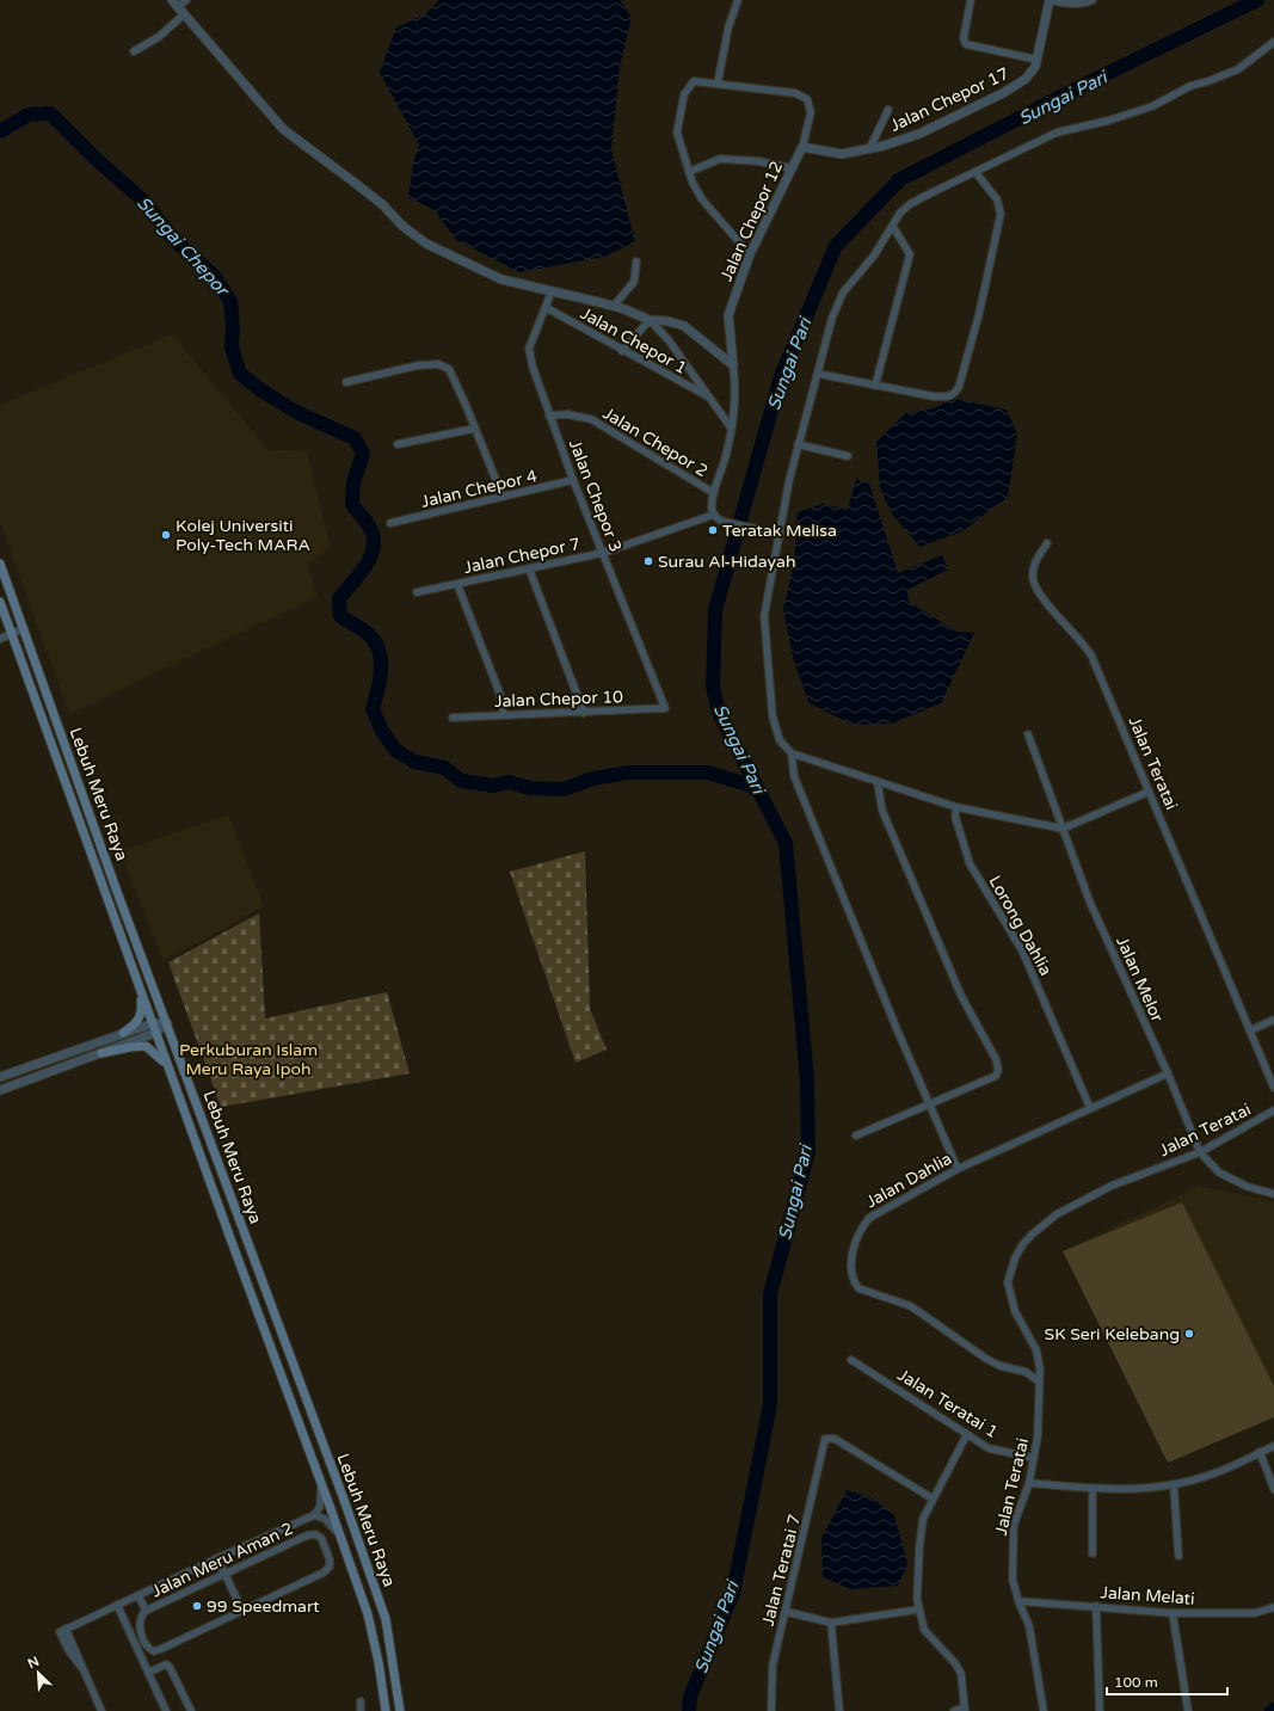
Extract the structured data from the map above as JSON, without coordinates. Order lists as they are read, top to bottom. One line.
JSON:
{"streets":{"main road":["Lebuh Meru Raya"],"street":["Jalan Chepor 17","Jalan Chepor 12","Jalan Chepor 1","Jalan Chepor 2","Jalan Chepor 4","Jalan Chepor 3","Jalan Chepor 7","Jalan Chepor 10","Jalan Teratai","Lorong Dahlia","Jalan Melor","Jalan Dahlia","Jalan Teratai 1","Jalan Meru Aman 2","Jalan Teratai 7","Jalan Melati"]},"crossings":[["Jalan Chepor 17","Jalan Chepor 12"],["Jalan Chepor 1","Jalan Chepor 3"],["Jalan Chepor 2","Jalan Chepor 3"],["Jalan Chepor 2","Jalan Chepor 7"],["Jalan Chepor 4","Jalan Chepor 3"],["Jalan Chepor 3","Jalan Chepor 7"],["Jalan Chepor 3","Jalan Chepor 10"],["Jalan Teratai","Jalan Melor"],["Jalan Teratai","Jalan Dahlia"],["Jalan Teratai","Jalan Teratai 1"],["Jalan Teratai","Jalan Melati"],["Lorong Dahlia","Jalan Dahlia"],["Jalan Melor","Jalan Dahlia"]],"water":["Sungai Pari","Sungai Chepor"],"parks":["Perkuburan Islam Meru Raya Ipoh"],"places":["Teratak Melisa","Kolej Universiti Poly-Tech MARA","Surau Al-Hidayah","SK Seri Kelebang","99 Speedmart"],"scale_bar":"100 m","north":"top left"}
